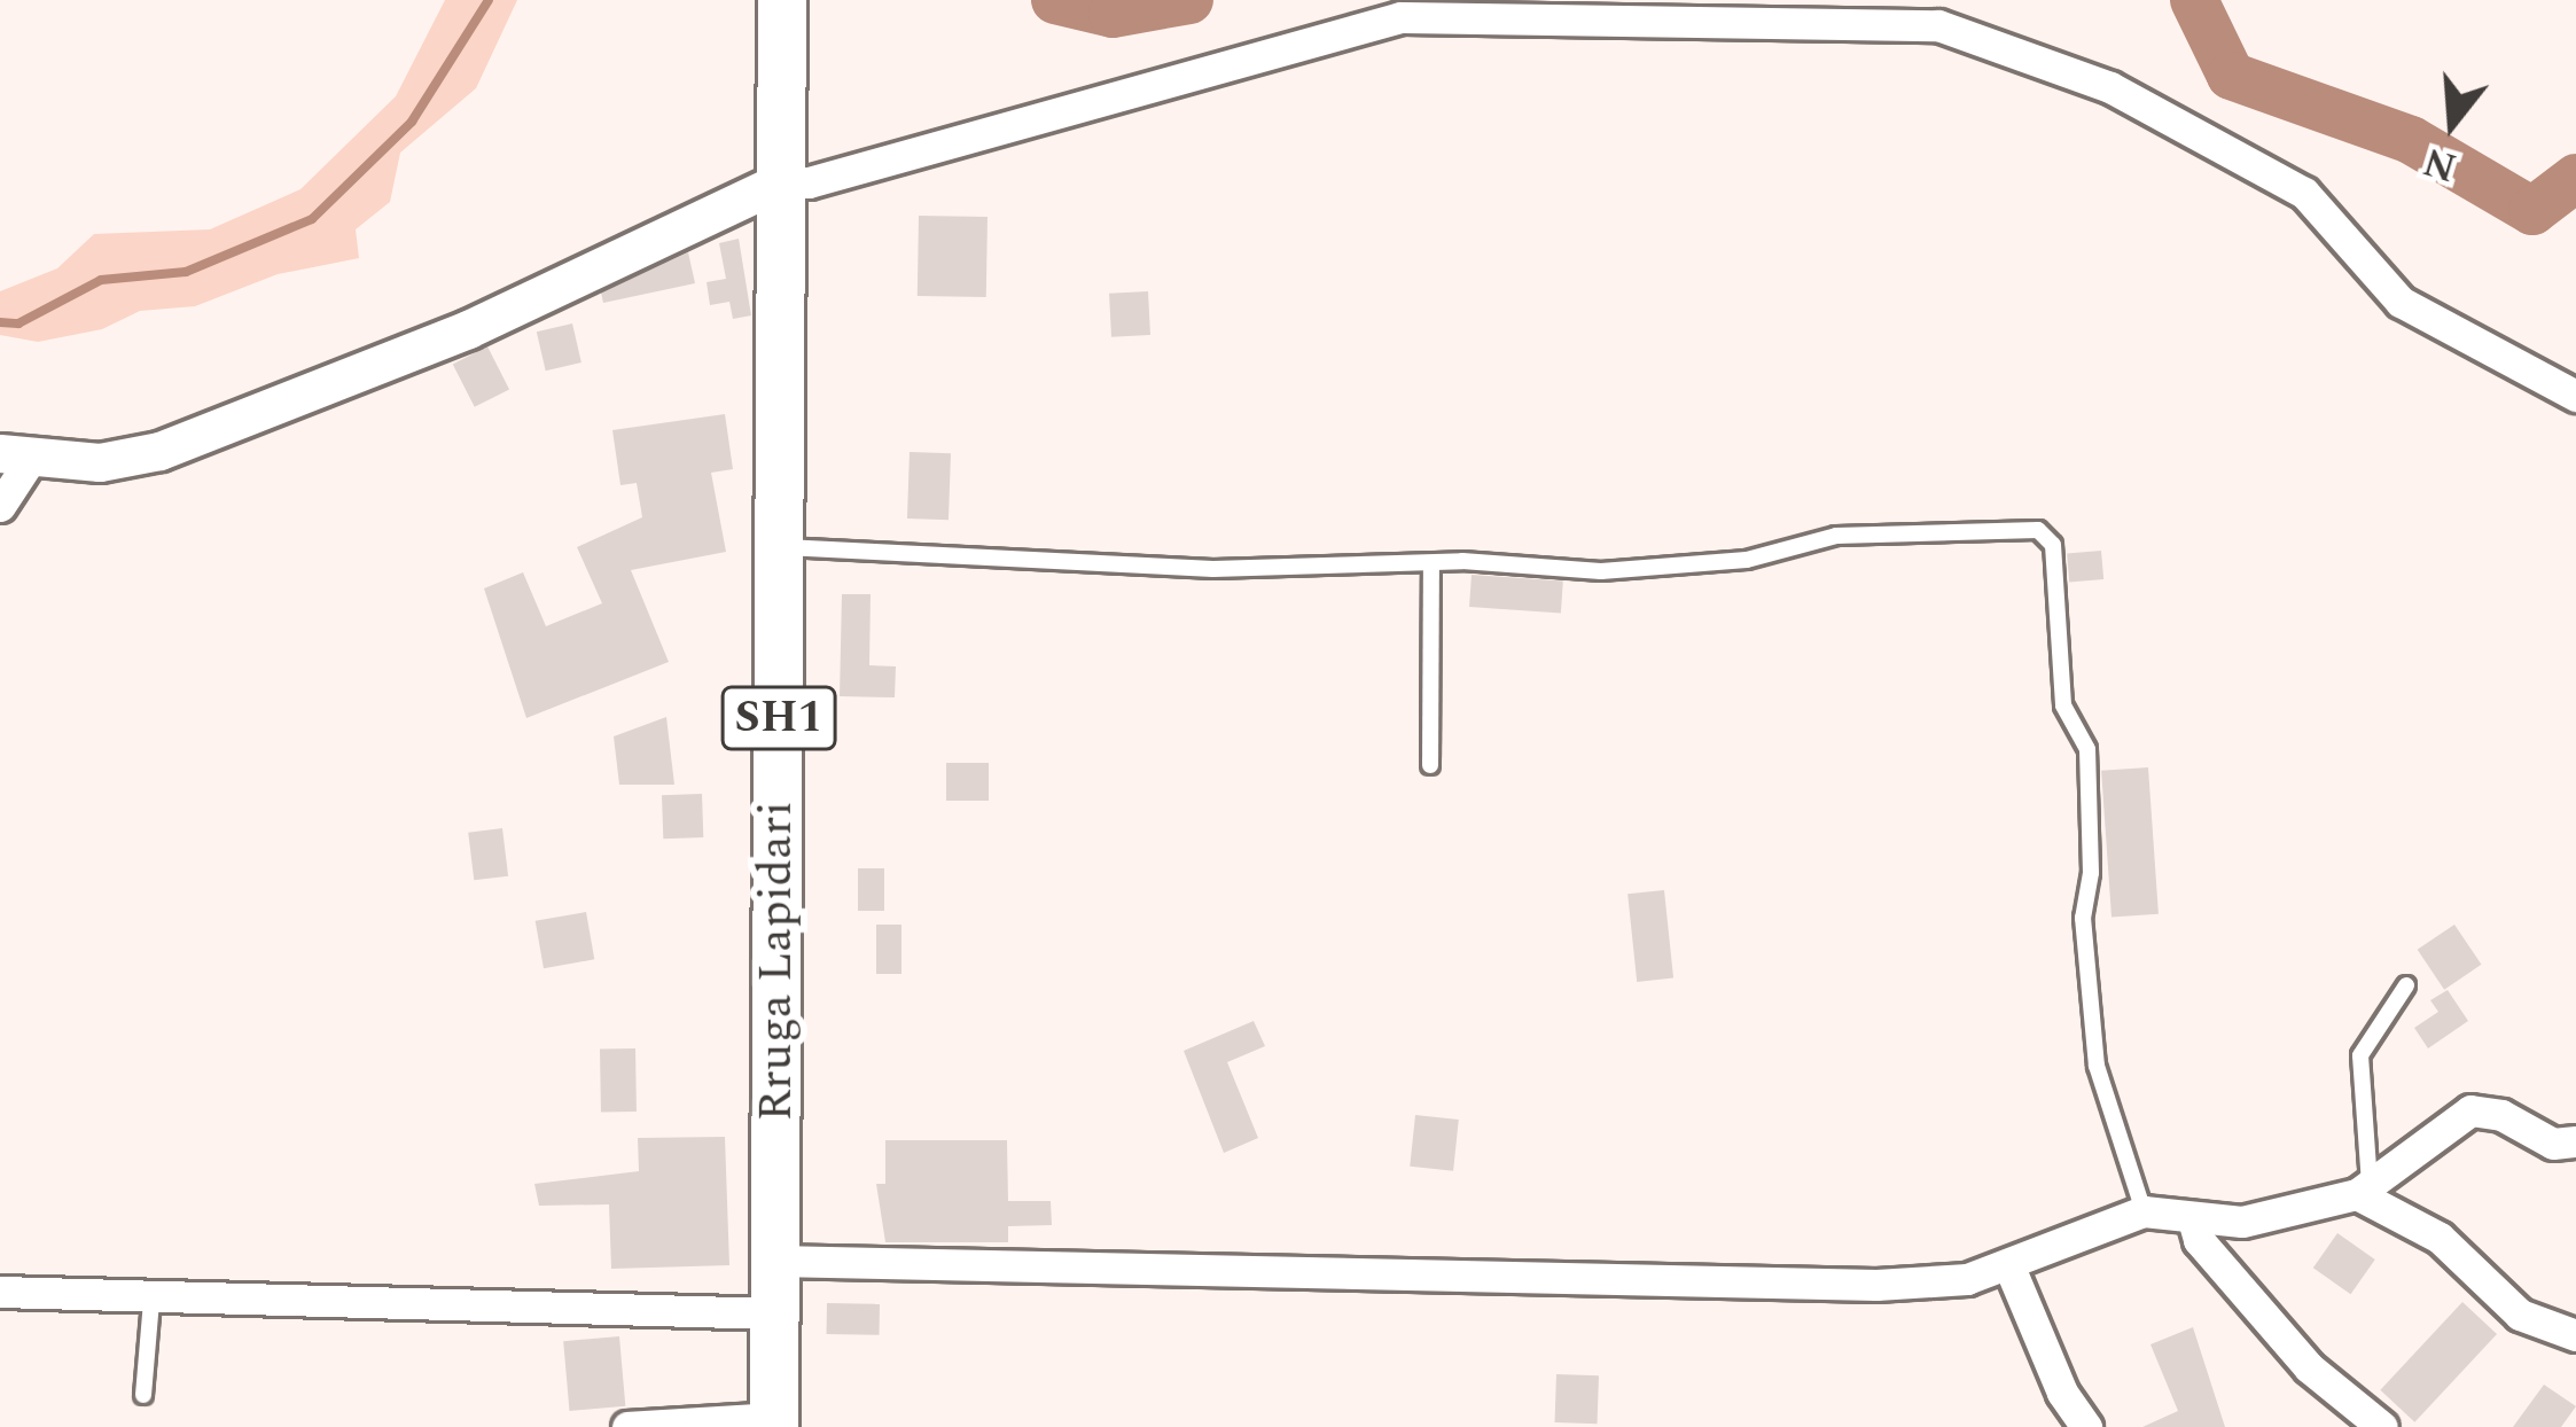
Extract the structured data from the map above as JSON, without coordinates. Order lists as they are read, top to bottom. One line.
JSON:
{"streets":{"main road":["SH1","Rruga Lapidari"]},"north":"bottom"}
